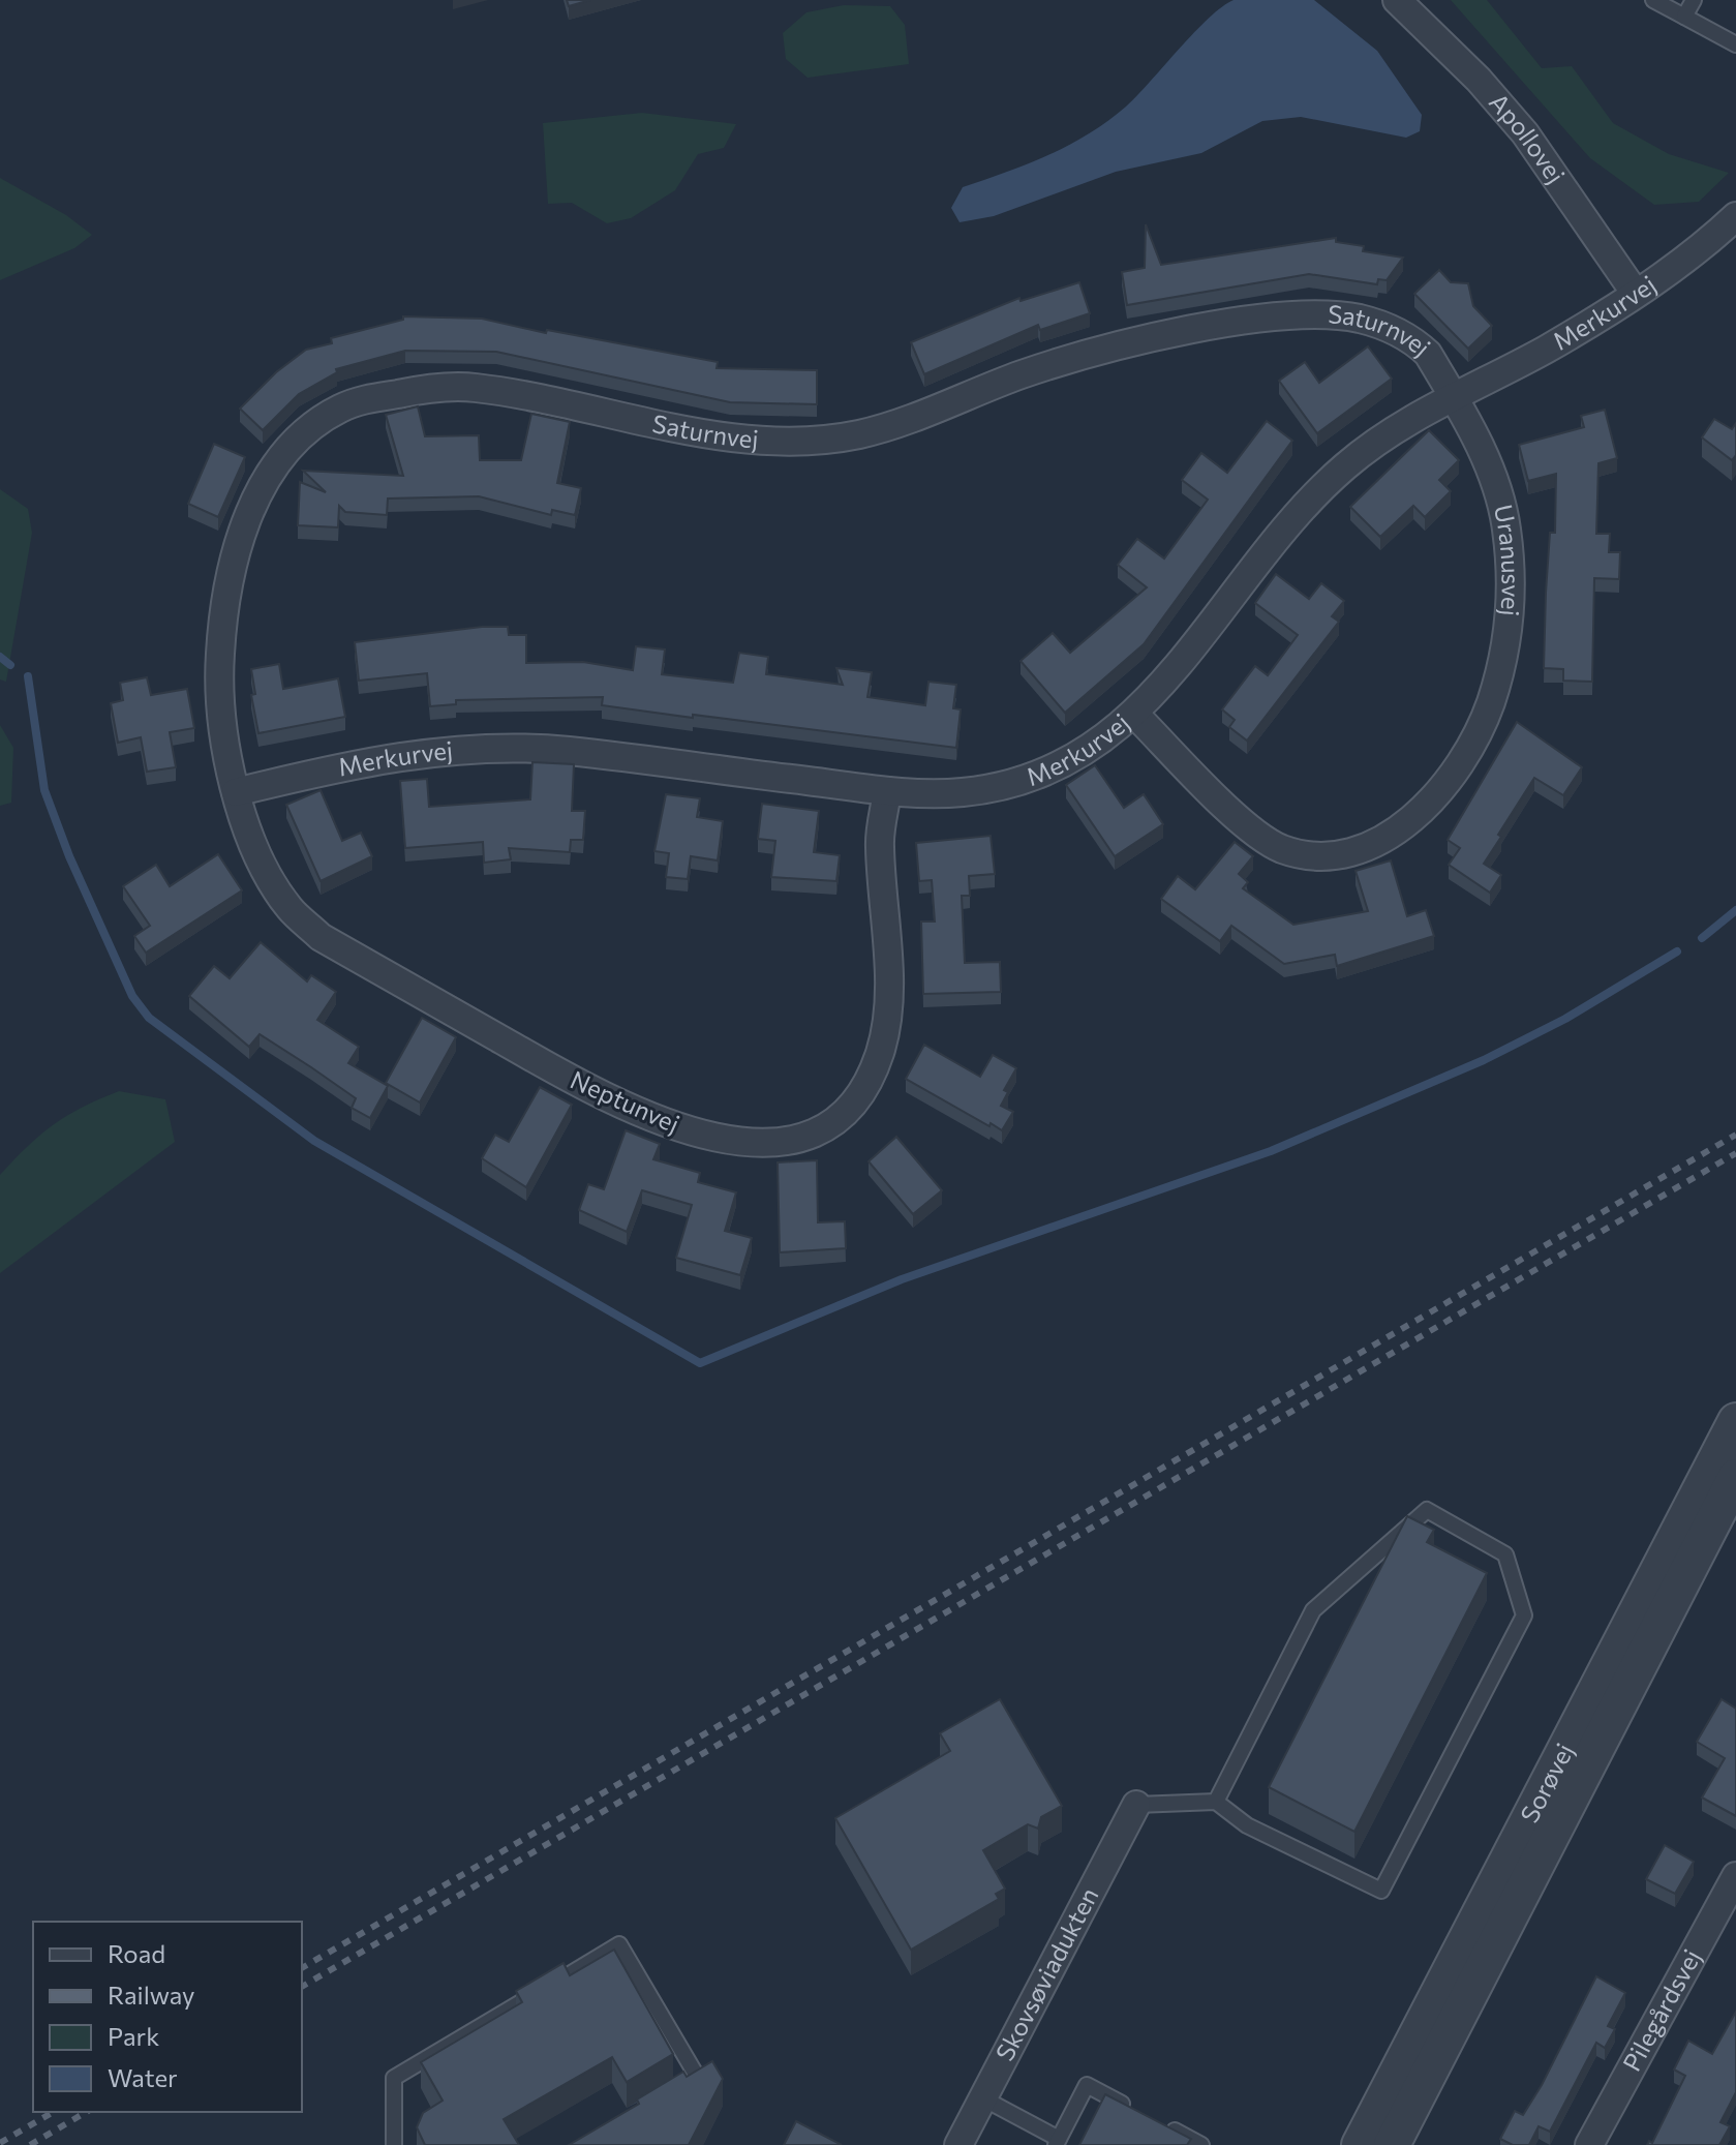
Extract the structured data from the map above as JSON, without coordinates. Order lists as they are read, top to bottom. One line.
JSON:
{"streets":{"street":["Apollovej","Merkurvej","Saturnvej","Uranusvej","Neptunvej","Sorøvej","Skovsøviadukten","Pilegårdsvej"]},"crossings":[["Apollovej","Merkurvej"],["Merkurvej","Saturnvej"],["Merkurvej","Uranusvej"],["Merkurvej","Neptunvej"],["Saturnvej","Uranusvej"],["Saturnvej","Neptunvej"]],"legend":["Road","Railway","Park","Water"]}
